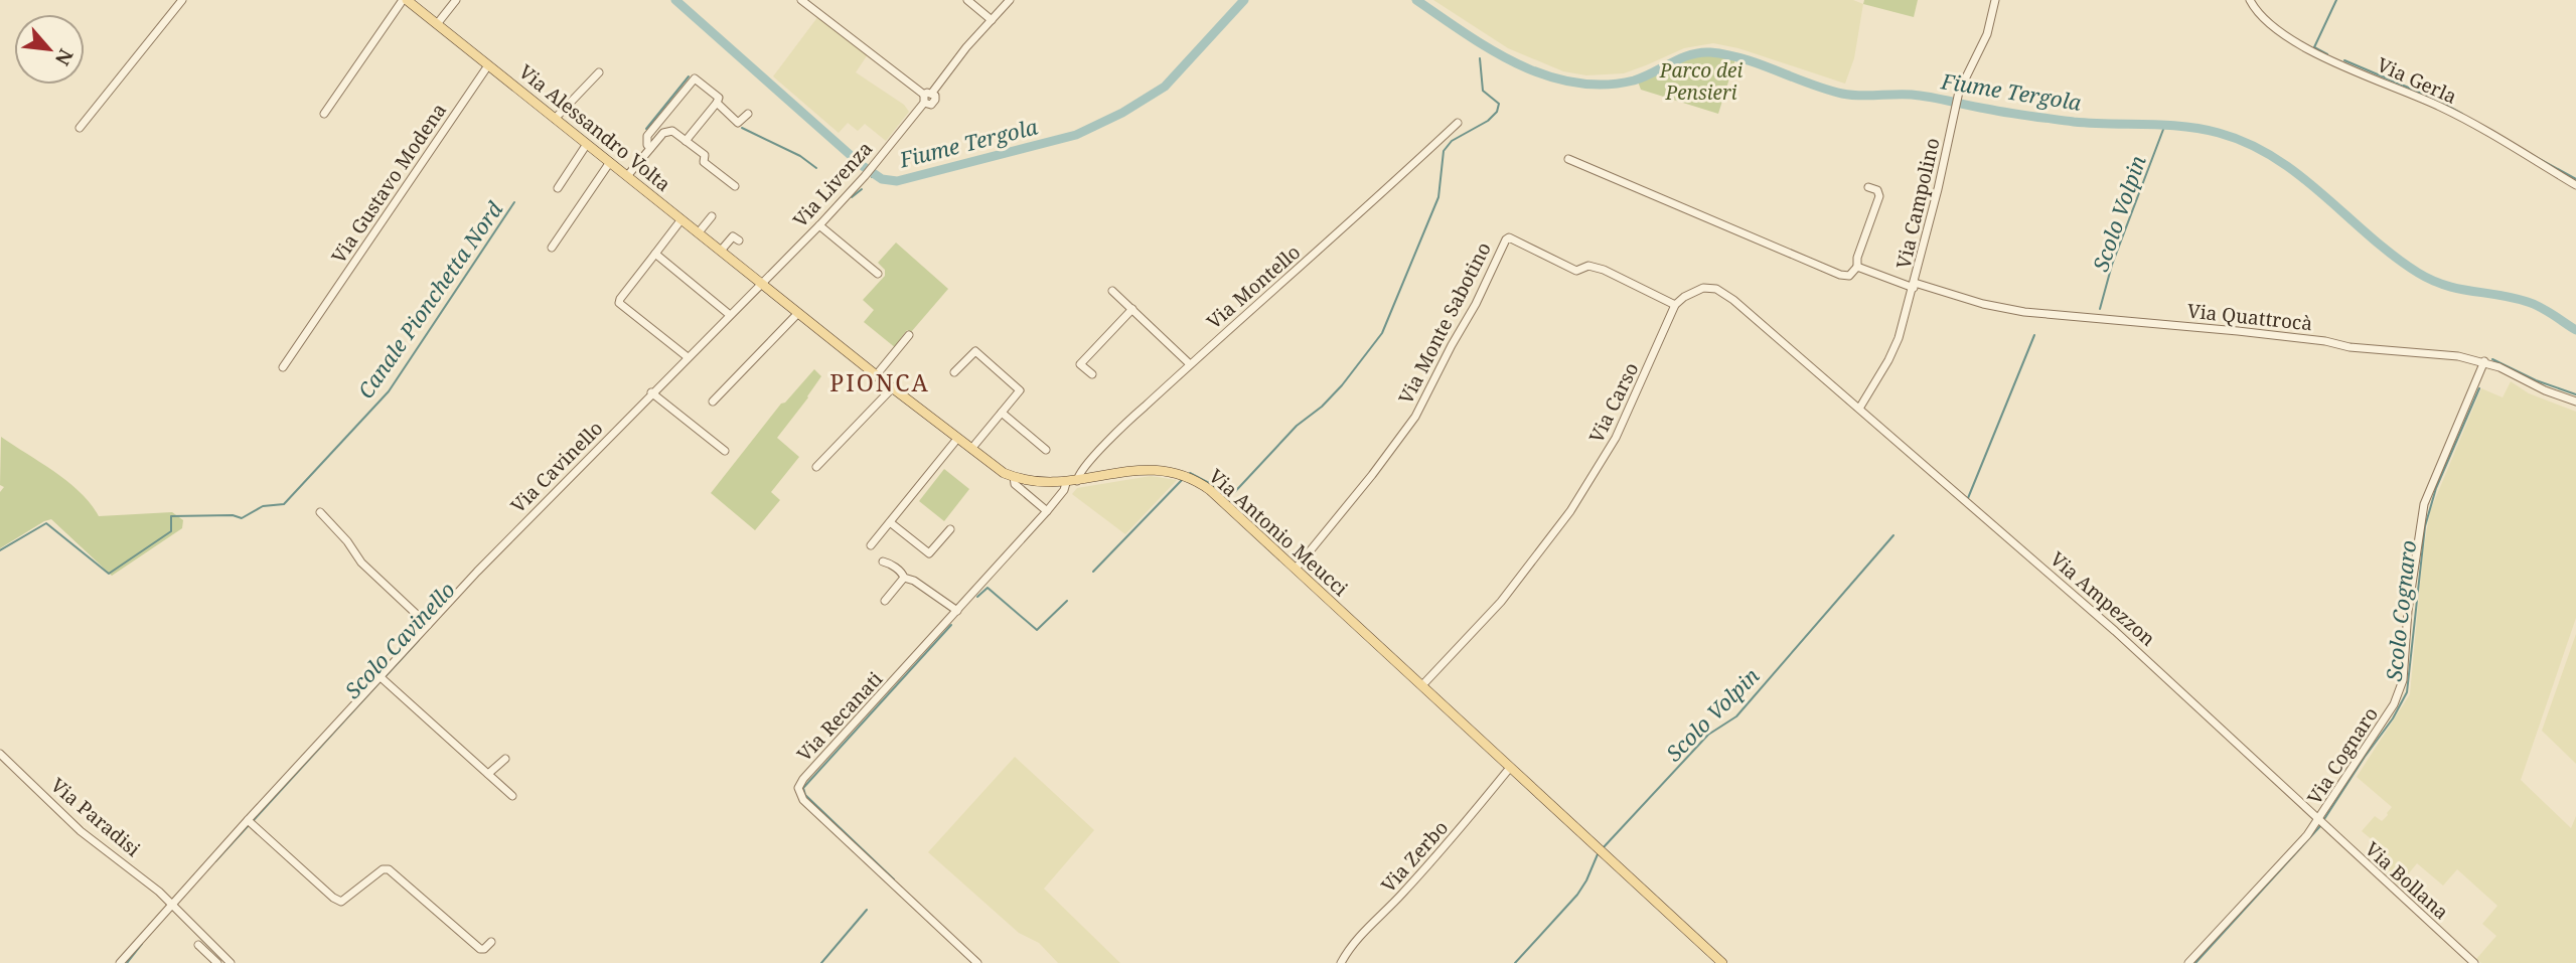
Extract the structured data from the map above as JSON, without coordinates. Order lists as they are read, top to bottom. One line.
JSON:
{"streets":{"main road":["Via Alessandro Volta","Via Antonio Meucci"],"street":["Via Gerla","Via Gustavo Modena","Via Livenza","Via Campolino","Via Montello","Via Quattrocà","Via Monte Sabotino","Via Carso","Via Cavinello","Via Ampezzon","Via Recanati","Via Cognaro","Via Paradisi","Via Zerbo","Via Bollana"]},"crossings":[["Via Alessandro Volta","Via Gustavo Modena"],["Via Alessandro Volta","Via Livenza"],["Via Alessandro Volta","Via Cavinello"],["Via Alessandro Volta","Via Antonio Meucci"],["Via Livenza","Via Cavinello"],["Via Livenza","Via Antonio Meucci"],["Via Campolino","Via Quattrocà"],["Via Campolino","Via Ampezzon"],["Via Montello","Via Antonio Meucci"],["Via Quattrocà","Via Cognaro"],["Via Monte Sabotino","Via Carso"],["Via Monte Sabotino","Via Antonio Meucci"],["Via Carso","Via Antonio Meucci"],["Via Cavinello","Via Antonio Meucci"],["Via Cavinello","Via Paradisi"],["Via Antonio Meucci","Via Recanati"],["Via Antonio Meucci","Via Zerbo"],["Via Ampezzon","Via Cognaro"],["Via Ampezzon","Via Bollana"],["Via Cognaro","Via Bollana"]],"districts":["PIONCA"],"water":["Fiume Tergola","Scolo Volpin","Canale Pionchetta Nord","Scolo Cognaro","Scolo Cavinello"],"parks":["Parco dei Pensieri"],"north":"bottom right"}
